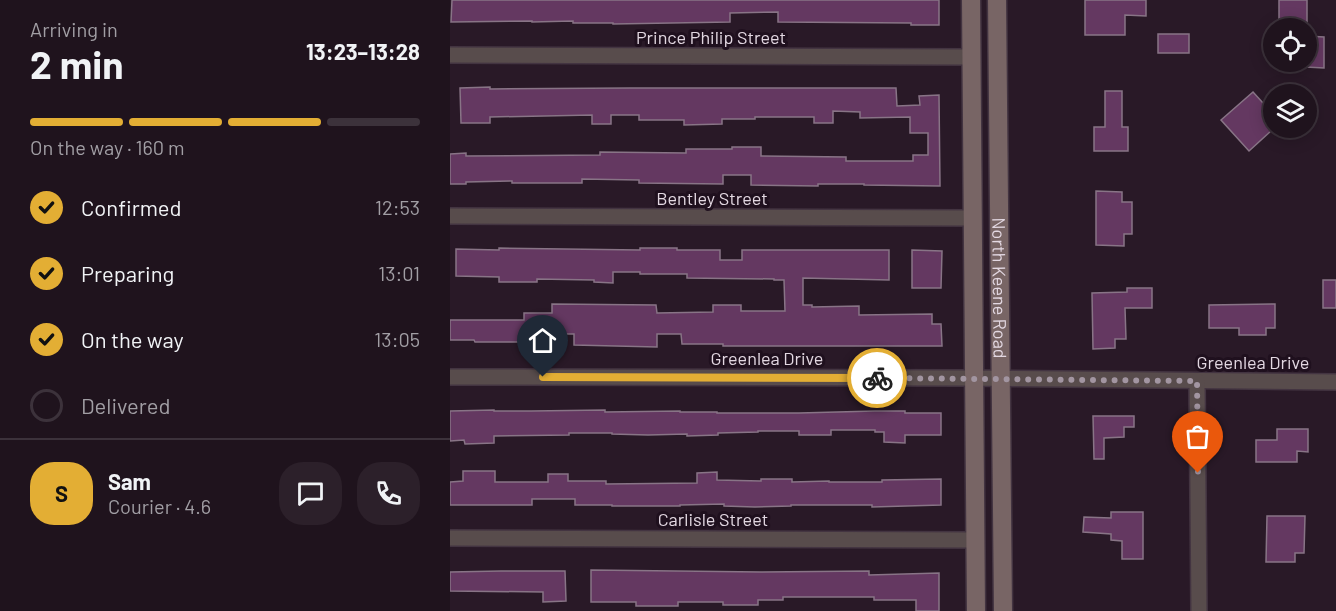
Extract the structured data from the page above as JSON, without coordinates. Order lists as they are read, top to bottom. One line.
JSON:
{"streets":{"main road":["North Keene Road"],"street":["Prince Philip Street","Bentley Street","Greenlea Drive","Carlisle Street"]},"crossings":[["Prince Philip Street","North Keene Road"],["Bentley Street","North Keene Road"],["North Keene Road","Greenlea Drive"],["North Keene Road","Carlisle Street"]],"page":{"heading":["2 min","Arriving in","13:23–13:28"],"panel":["Sam","Courier · 4.6"],"bar":"On the way · 160 m","list":[["Confirmed","12:53"],["Preparing","13:01"],["On the way","13:05"],"Delivered"],"round":"S"}}
